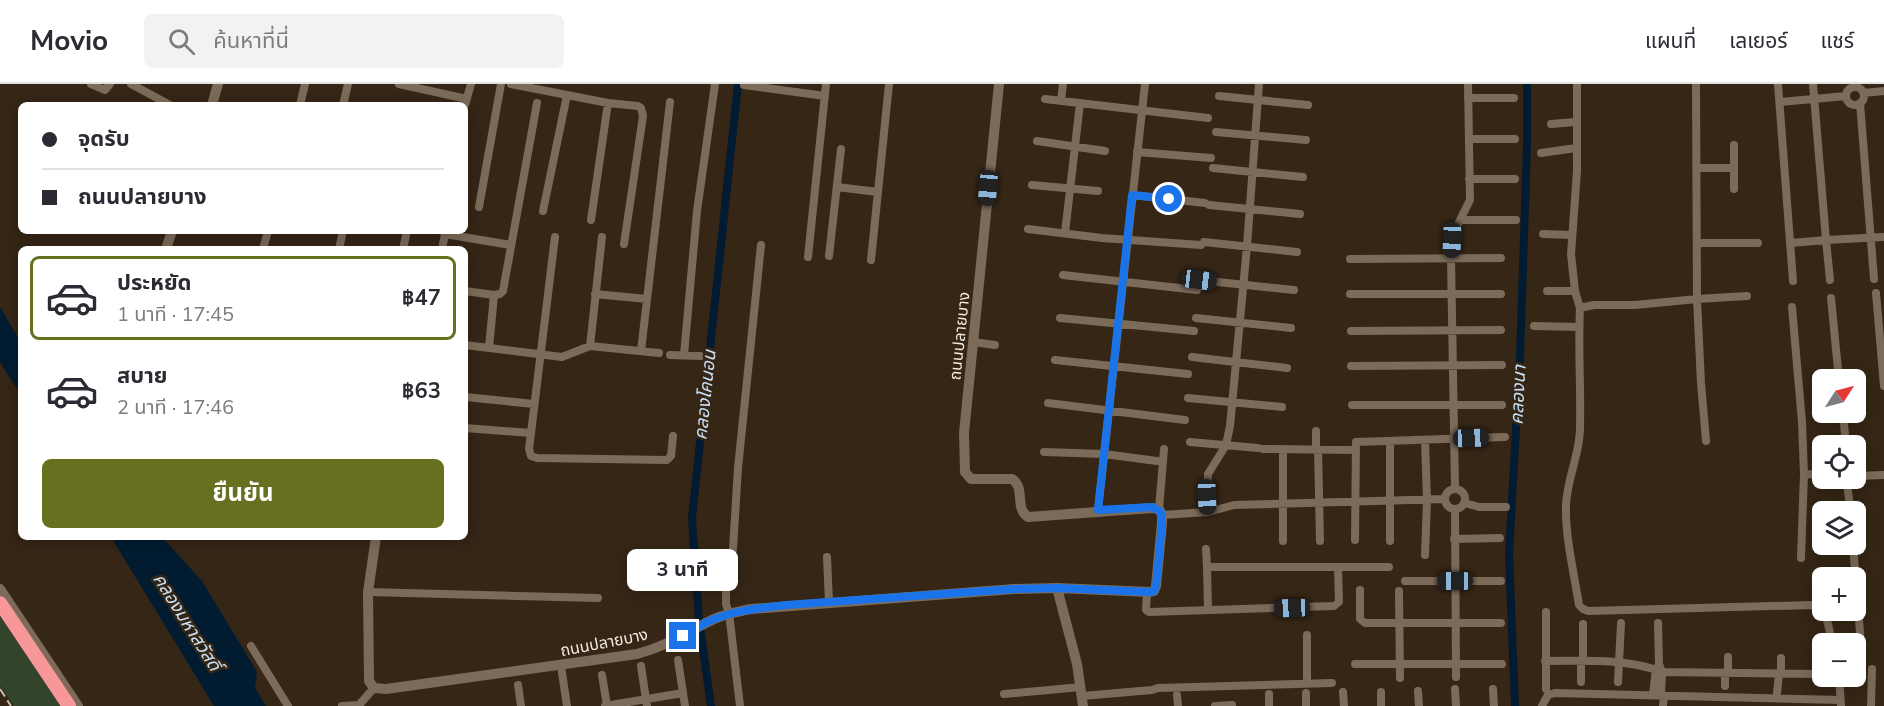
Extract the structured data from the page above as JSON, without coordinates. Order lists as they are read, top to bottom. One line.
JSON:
{"streets":{"street":["ถนนปลายบาง"]},"water":["คลองโคนอน","คลองนา","คลองมหาสวัสดิ์"],"north":"top right","page":{"header":"Movio","search":"ค้นหาที่นี่","nav":["แผนที่","เลเยอร์","แชร์"],"banner":["จุดรับ","ถนนปลายบาง"],"list":[{"name":"ประหยัด","note":"1 นาที · 17:45","value":"฿47"},{"name":"สบาย","note":"2 นาที · 17:46","value":"฿63"}],"map_buttons":["+","−"],"buttons":"ยืนยัน","bubble":"3 นาที"}}
